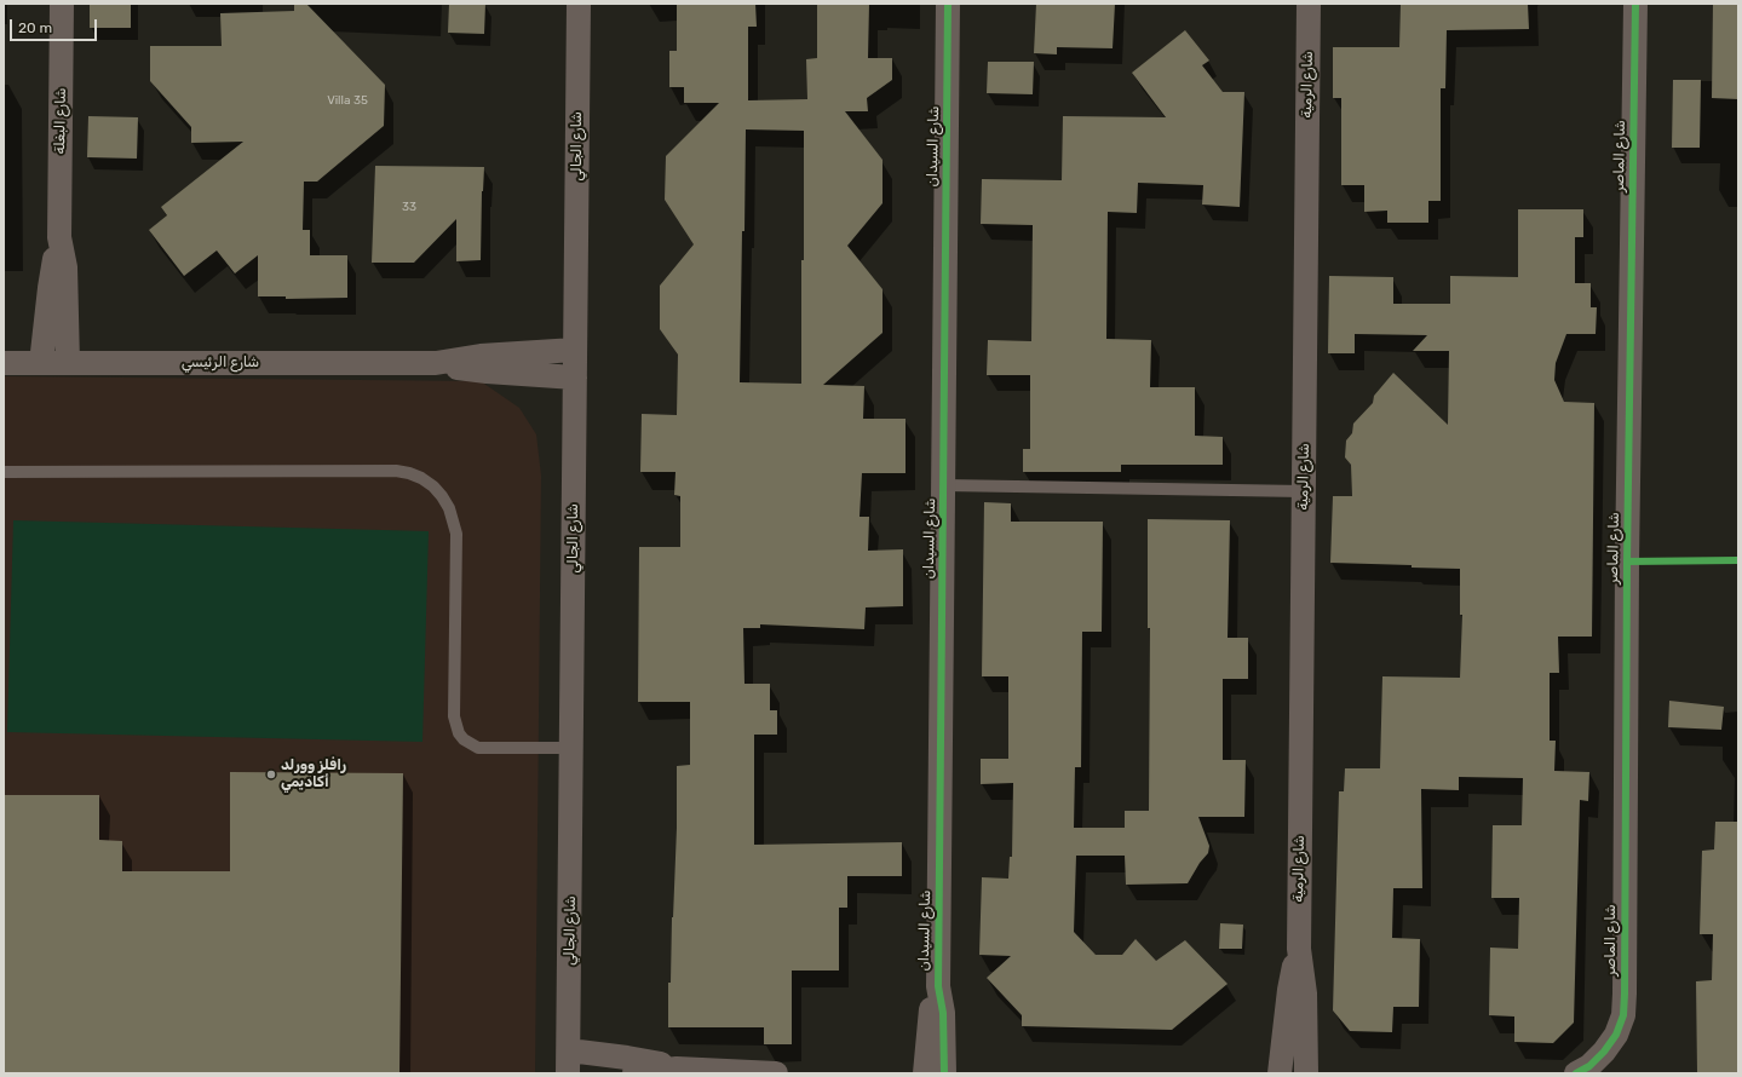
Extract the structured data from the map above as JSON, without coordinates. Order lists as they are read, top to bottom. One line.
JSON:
{"streets":{"street":["شارع الرمية","شارع البغلة","شارع الجالي","شارع السيدان","شارع الماصر","شارع الرئيسي"]},"crossings":[["شارع البغلة","شارع الرئيسي"],["شارع الجالي","شارع الرئيسي"]],"places":["رافلز وورلد أكاديمي"],"house_numbers":["Villa 35","33"],"scale_bar":"20 m"}
